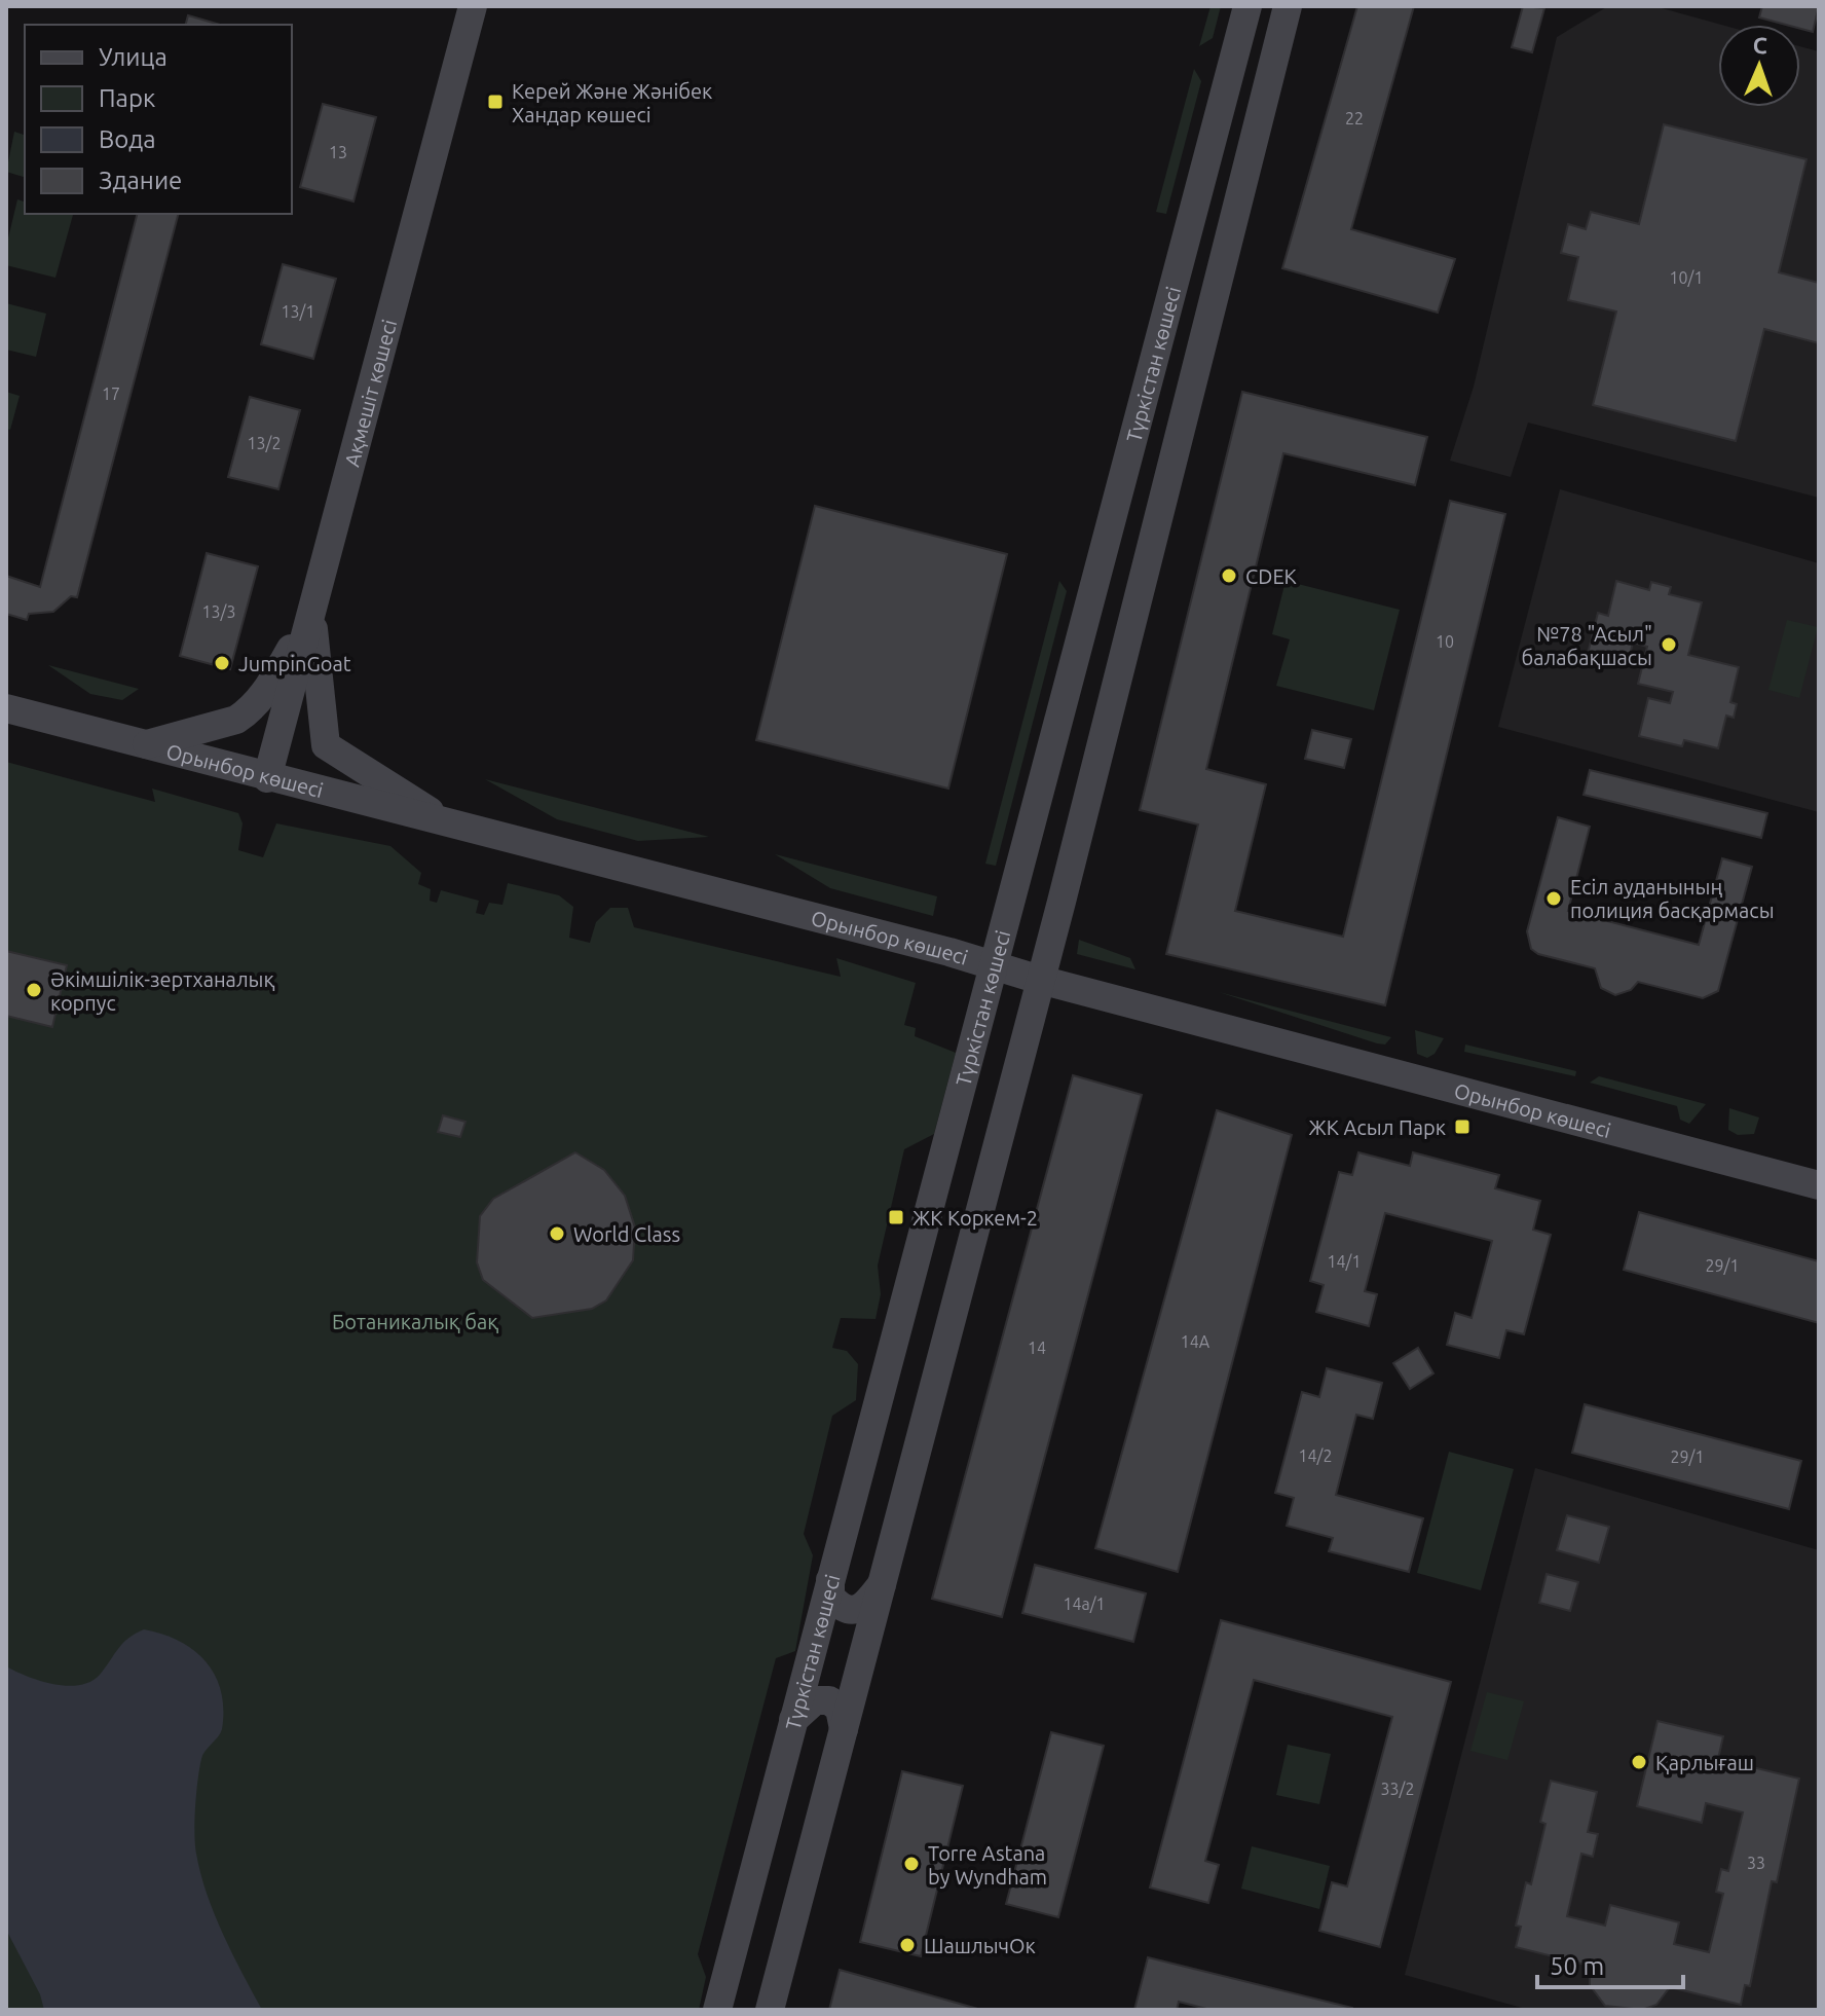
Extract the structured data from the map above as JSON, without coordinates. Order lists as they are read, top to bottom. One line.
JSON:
{"streets":{"main road":["Түркістан көшесі","Ақмешіт көшесі","Орынбор көшесі"]},"crossings":[["Түркістан көшесі","Орынбор көшесі"],["Ақмешіт көшесі","Орынбор көшесі"]],"parks":["Ботаникалық бақ"],"places":{"transit":["Керей Және Жәнібек Хандар көшесі","ЖК Асыл Парк","ЖК Коркем-2"],"other":["CDEK","№78 \"Асыл\" балабақшасы","JumpinGoat","Есіл ауданының полиция басқармасы","Әкімшілік-зертханалық корпус","World Class","Қарлығаш","Torre Astana by Wyndham","ШашлычОк"]},"house_numbers":["22","13","10/1","13/1","17","13/2","13/3","10","14/1","29/1","14А","14","14/2","29/1","14а/1","33/2","33"],"legend":["Улица","Парк","Вода","Здание"],"scale_bar":"50 m","north":"top"}
